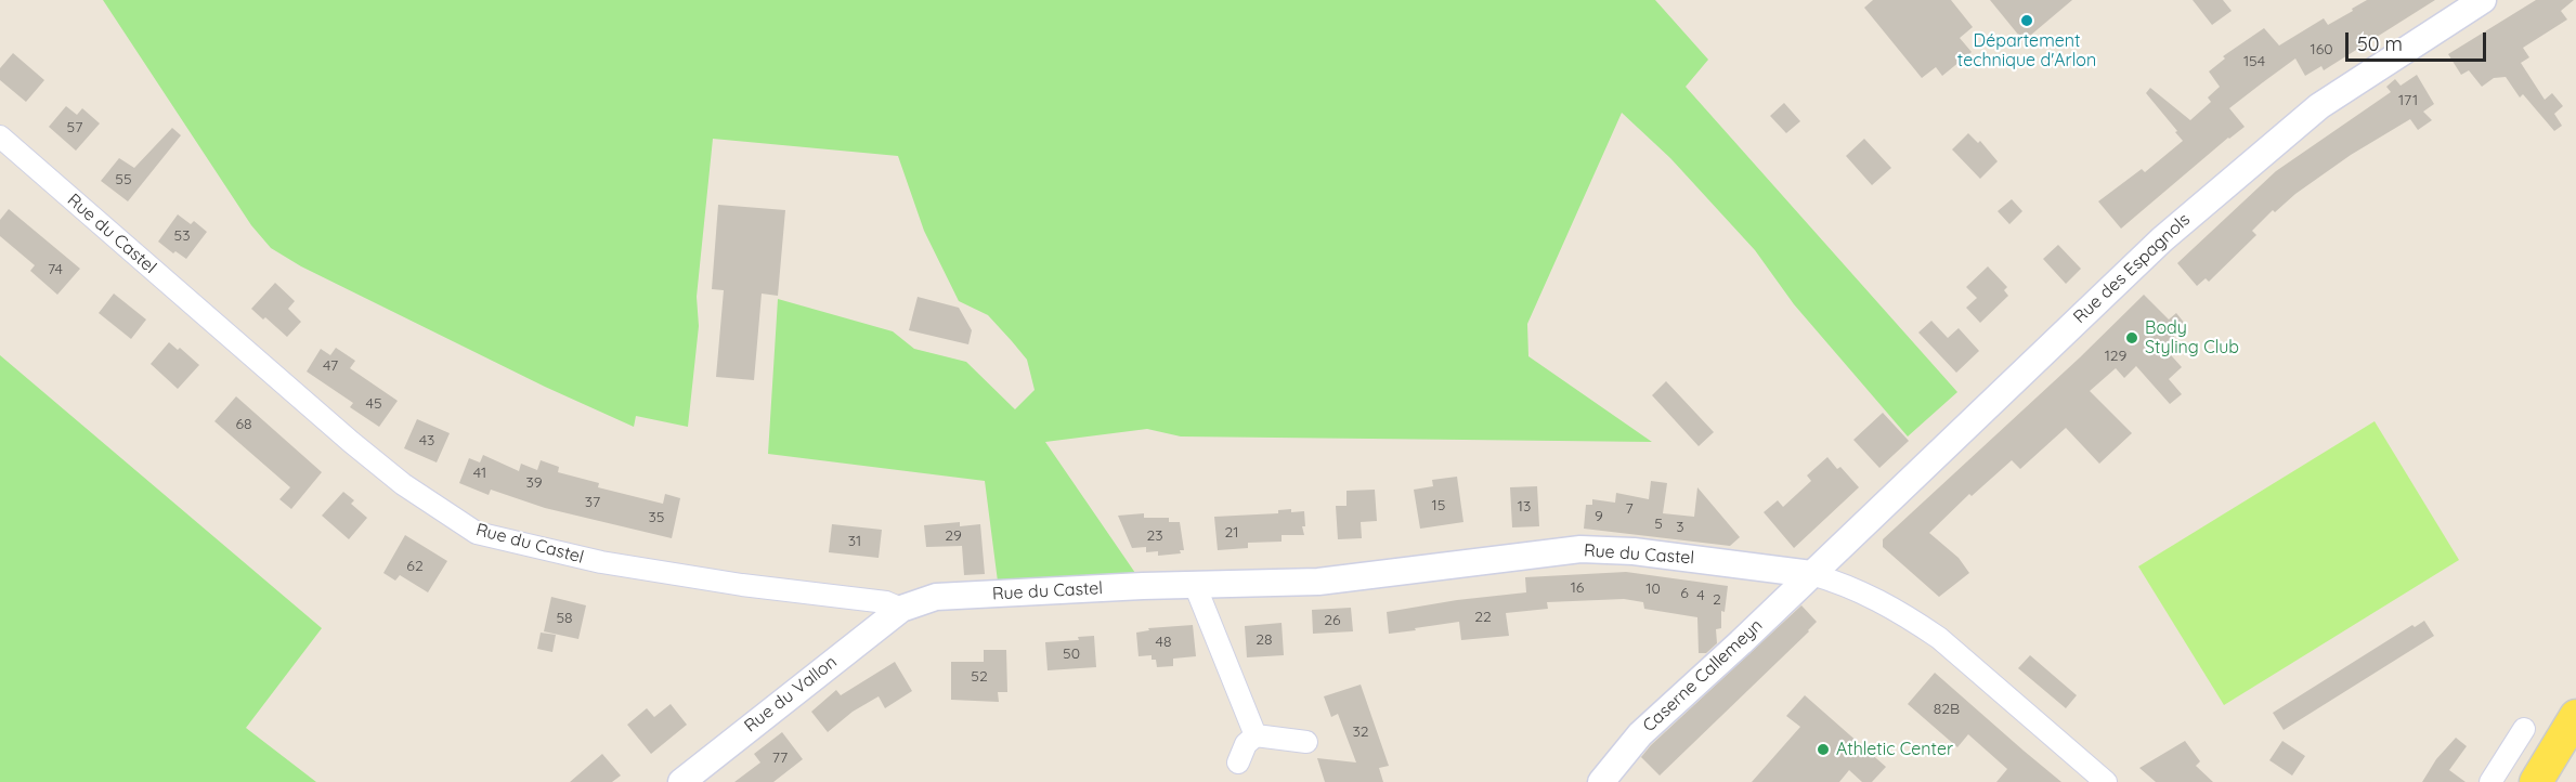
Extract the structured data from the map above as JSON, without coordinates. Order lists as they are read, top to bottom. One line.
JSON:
{"streets":{"street":["Rue du Castel","Rue des Espagnols","Caserne Callemeyn","Rue du Vallon"]},"crossings":[["Rue du Castel","Rue des Espagnols"],["Rue du Castel","Caserne Callemeyn"],["Rue du Castel","Rue du Vallon"],["Rue des Espagnols","Caserne Callemeyn"]],"places":["Département technique d'Arlon","Body Styling Club","Athletic Center"],"house_numbers":["160","154","171","57","55","53","74","129","47","45","68","43","41","39","37","15","13","7","9","35","5","3","21","29","23","31","62","16","10","6","4","2","22","58","26","28","48","50","52","82B","32","77"],"scale_bar":"50 m"}
